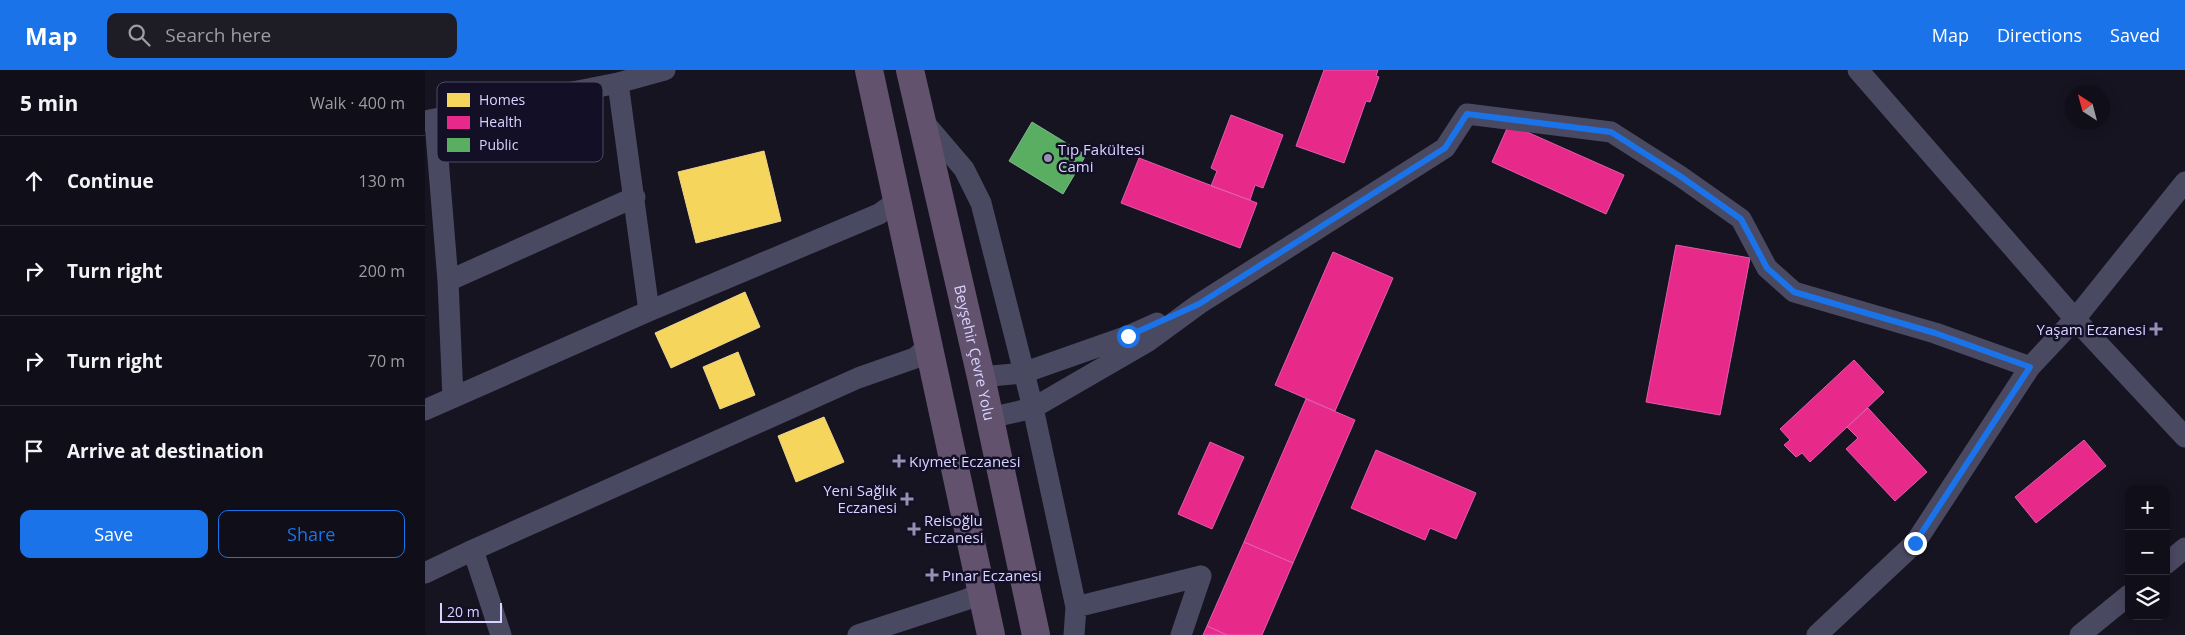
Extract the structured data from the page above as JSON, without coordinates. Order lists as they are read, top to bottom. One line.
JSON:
{"streets":{"highway":["Beyşehir Çevre Yolu"]},"places":{"other":["Tıp Fakültesi Cami"],"health":["Yaşam Eczanesi","Kıymet Eczanesi","Yeni Sağlık Eczanesi","Reisoğlu Eczanesi","Pınar Eczanesi"]},"legend":["Homes","Health","Public"],"scale_bar":"20 m","north":"top left","page":{"header":"Map","search":"Search here","nav":["Map","Directions","Saved"],"heading":["5 min","Walk · 400 m"],"list":[["Continue","130 m"],["Turn right","200 m"],["Turn right","70 m"],"Arrive at destination"],"map_buttons":["+","−"],"buttons":["Save","Share"],"scale":"20 m"}}
